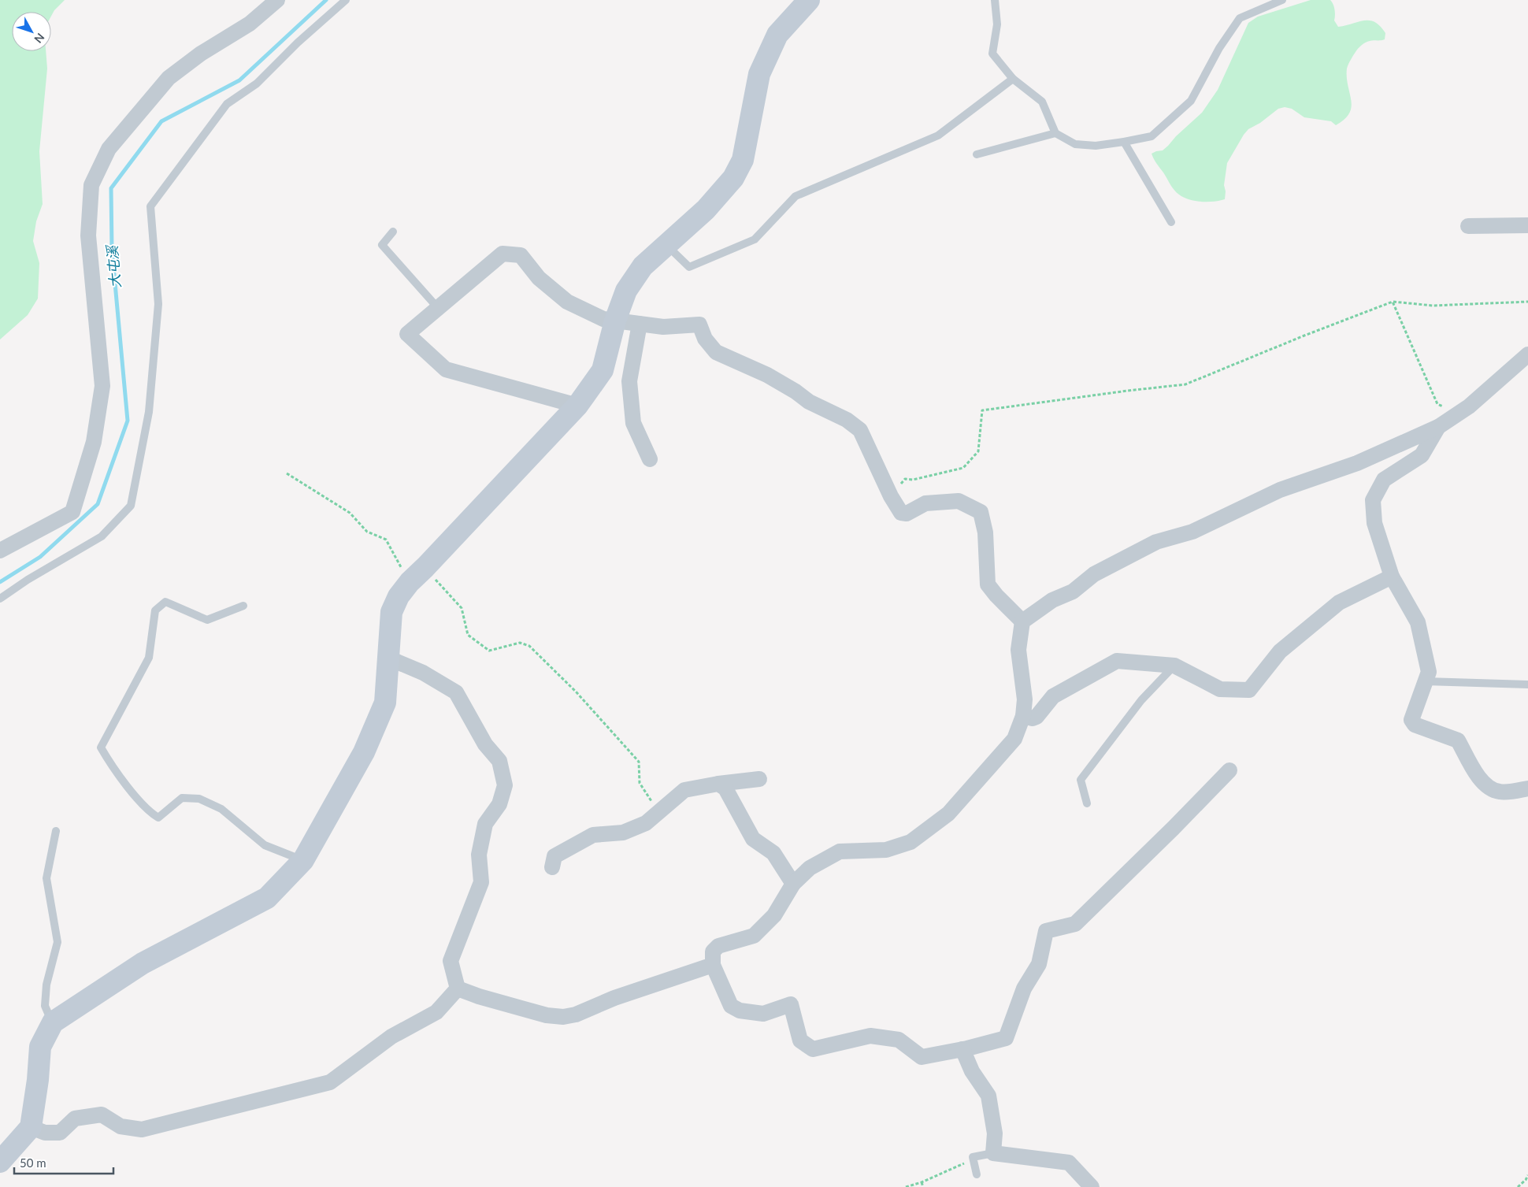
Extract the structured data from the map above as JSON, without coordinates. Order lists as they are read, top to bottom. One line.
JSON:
{"water":["大屯溪"],"scale_bar":"50 m","north":"bottom right"}
